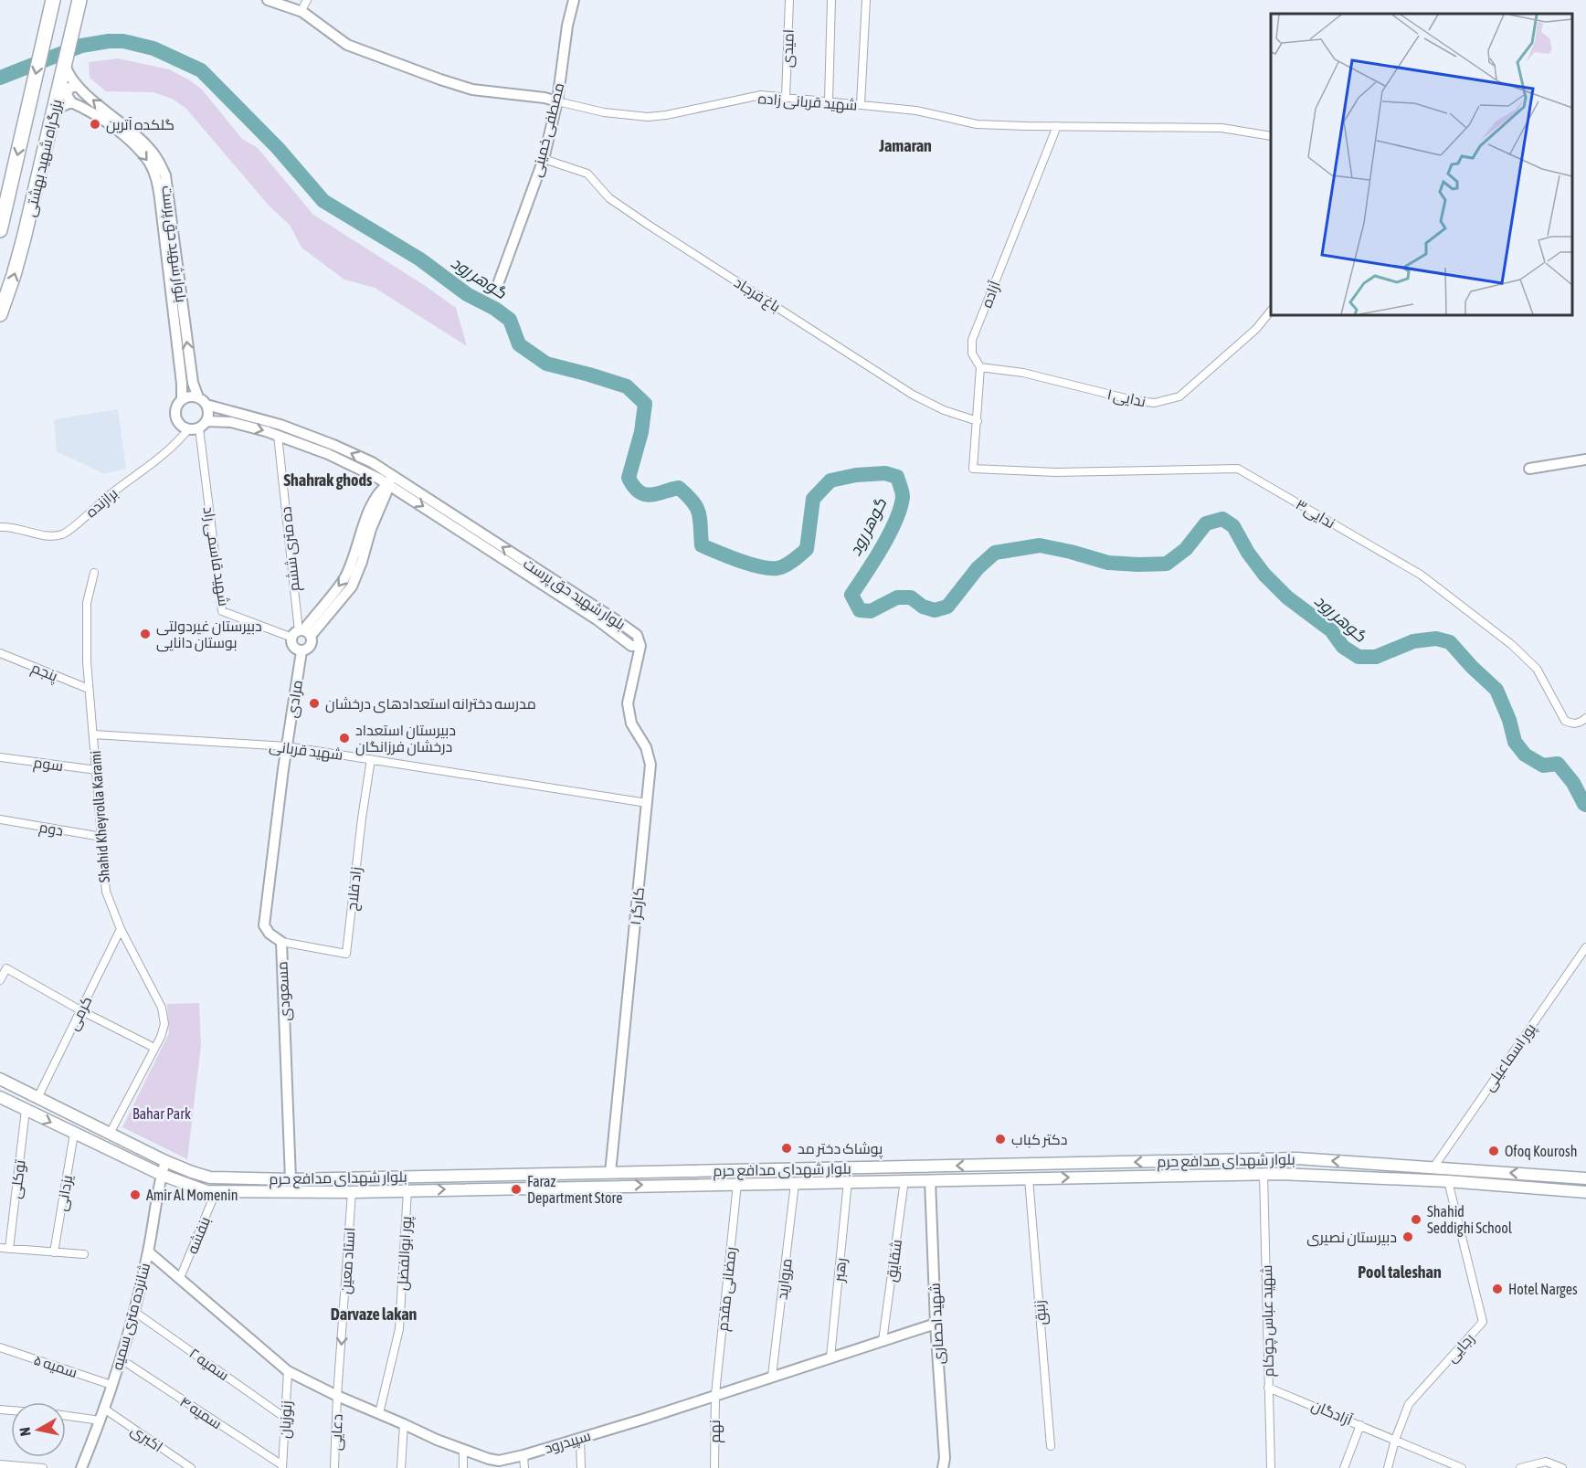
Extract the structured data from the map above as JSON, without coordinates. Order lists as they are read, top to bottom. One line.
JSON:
{"streets":{"highway":["بزرگراه شهید بهشتی"],"main road":["بلوار شهدای مدافع حرم"],"street":["امیدی","شهید قربانی زاده","مصطفی خمینی","بلوار شهید حق پرست","باغ فرجاد","آزاده","ندایی ۱","برازنده","ندایی۳","ده متری ششم","شهید قاسمی راد","پنجم","مرادی","شهید قربانی","سوم","Shahid Kheyrolla Karami","دوم","زاد فلاح","کارگر ۱","مسعودی","کرمی","پور اسماعیلی","توکلی","یزدانی","بنفشه","پور ابوالفضل","استاد معین","شقایق","رهبر","مروارید","رمضانی مقدم","زنبق","شانزده متری سمیه","شهید عباس چوکام","شهید احصاری","رجایی","سمیه ۲","سمیه ۵","سمیه ۴","آزادگان","زنوزیان","نهم","دعایی","اکبری","سپیدرود"]},"crossings":[["امیدی","شهید قربانی زاده"],["شهید قربانی زاده","مصطفی خمینی"],["شهید قربانی زاده","آزاده"],["مصطفی خمینی","باغ فرجاد"],["بزرگراه شهید بهشتی","بلوار شهید حق پرست"],["بلوار شهید حق پرست","برازنده"],["بلوار شهید حق پرست","ده متری ششم"],["بلوار شهید حق پرست","شهید قاسمی راد"],["بلوار شهید حق پرست","کارگر ۱"],["باغ فرجاد","آزاده"],["آزاده","ندایی ۱"],["آزاده","ندایی۳"],["برازنده","شهید قاسمی راد"],["ده متری ششم","شهید قاسمی راد"],["پنجم","Shahid Kheyrolla Karami"],["مرادی","شهید قربانی"],["مرادی","مسعودی"],["شهید قربانی","Shahid Kheyrolla Karami"],["شهید قربانی","زاد فلاح"],["شهید قربانی","کارگر ۱"],["شهید قربانی","مسعودی"],["سوم","Shahid Kheyrolla Karami"],["Shahid Kheyrolla Karami","دوم"],["Shahid Kheyrolla Karami","کرمی"],["Shahid Kheyrolla Karami","بلوار شهدای مدافع حرم"],["زاد فلاح","مسعودی"],["کارگر ۱","بلوار شهدای مدافع حرم"],["مسعودی","بلوار شهدای مدافع حرم"],["کرمی","بلوار شهدای مدافع حرم"],["پور اسماعیلی","بلوار شهدای مدافع حرم"],["بلوار شهدای مدافع حرم","توکلی"],["بلوار شهدای مدافع حرم","یزدانی"],["بلوار شهدای مدافع حرم","بنفشه"],["بلوار شهدای مدافع حرم","پور ابوالفضل"],["بلوار شهدای مدافع حرم","استاد معین"],["بلوار شهدای مدافع حرم","شقایق"],["بلوار شهدای مدافع حرم","رهبر"],["بلوار شهدای مدافع حرم","مروارید"],["بلوار شهدای مدافع حرم","رمضانی مقدم"],["بلوار شهدای مدافع حرم","زنبق"],["بلوار شهدای مدافع حرم","شانزده متری سمیه"],["بلوار شهدای مدافع حرم","شهید عباس چوکام"],["بلوار شهدای مدافع حرم","شهید احصاری"],["بلوار شهدای مدافع حرم","رجایی"],["بنفشه","سپیدرود"],["پور ابوالفضل","سپیدرود"],["استاد معین","دعایی"],["استاد معین","سپیدرود"],["شقایق","سپیدرود"],["رهبر","سپیدرود"],["مروارید","سپیدرود"],["رمضانی مقدم","نهم"],["رمضانی مقدم","سپیدرود"],["شانزده متری سمیه","سمیه ۲"],["شانزده متری سمیه","سمیه ۵"],["شانزده متری سمیه","سمیه ۴"],["شانزده متری سمیه","اکبری"],["شانزده متری سمیه","سپیدرود"],["شهید عباس چوکام","آزادگان"],["شهید احصاری","سپیدرود"],["رجایی","آزادگان"],["سمیه ۲","زنوزیان"],["سمیه ۴","زنوزیان"],["زنوزیان","سپیدرود"],["نهم","سپیدرود"],["دعایی","سپیدرود"]],"one_way":["استاد معین"],"districts":["Jamaran","Shahrak ghods","Pool taleshan","Darvaze lakan"],"water":["گوهر رود"],"parks":["Bahar Park"],"places":["گلکده آترین","دبیرستان غیردولتی بوستان دانایی","مدرسه دخترانه استعدادهای درخشان","دبیرستان استعداد درخشان فرزانگان","دکتر کباب","پوشاک دختر مد","Ofoq Kourosh","Faraz Department Store","Amir Al Momenin","Shahid Seddighi School","دبیرستان نصیری","Hotel Narges"],"north":"left"}
